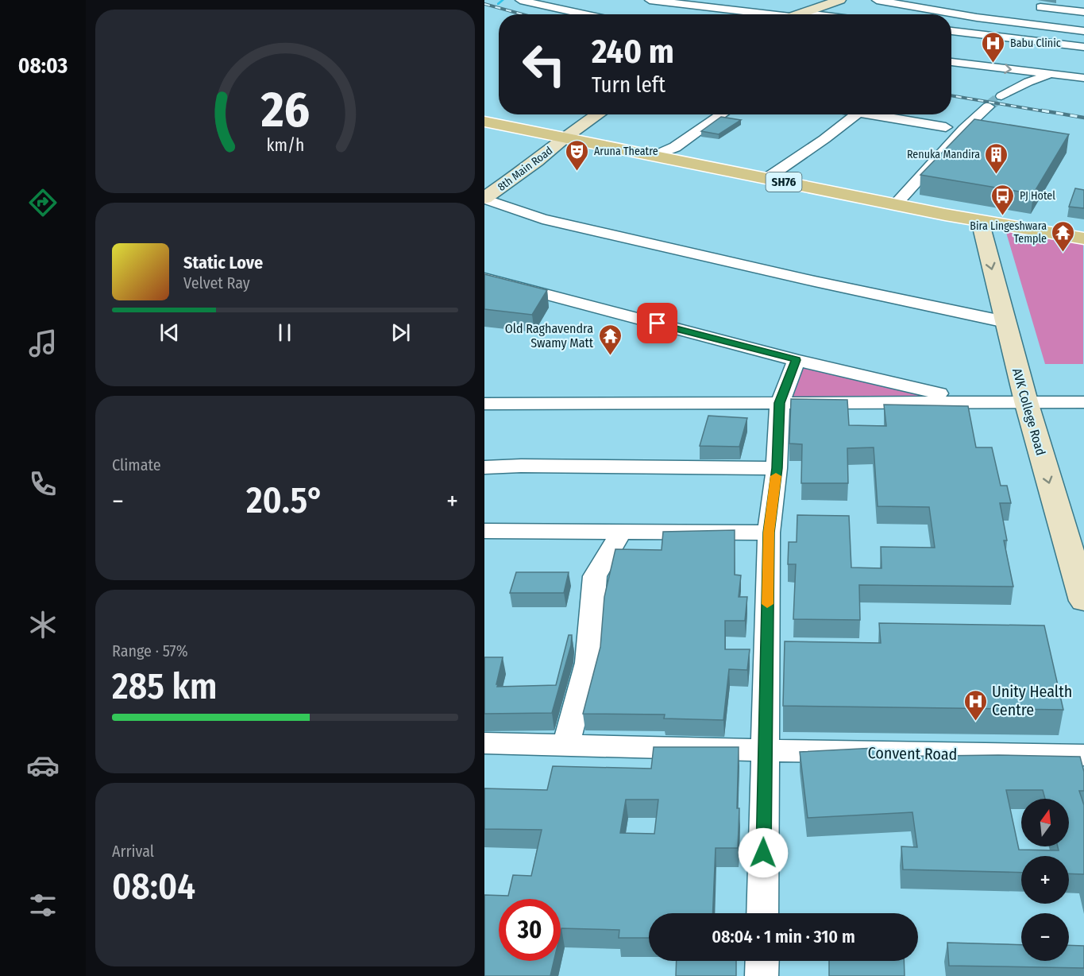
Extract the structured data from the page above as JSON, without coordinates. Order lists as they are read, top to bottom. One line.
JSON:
{"streets":{"main road":["8th Main Road","SH76","AVK College Road"],"street":["Convent Road"]},"crossings":[["8th Main Road","SH76"],["SH76","AVK College Road"]],"one_way":["AVK College Road"],"places":{"hospital":["Babu Clinic","Unity Health Centre"],"theatre":["Aruna Theatre"],"building":["Renuka Mandira"],"bus stop":["PJ Hotel"],"temple":["Bira Lingeshwara Temple","Old Raghavendra Swamy Matt"]},"north":"top","page":{"tabs":"08:03","turn":["240 m","Turn left"],"song":["Static Love","Velvet Ray"],"tile":["Climate",["Range · 57%","285 km"],["Arrival","08:04"]],"heat":["−","20.5°","+"],"map_buttons":["+","−"],"limit":"30","trip":"08:04 · 1 min · 310 m","gauge":["26","km/h"]}}
